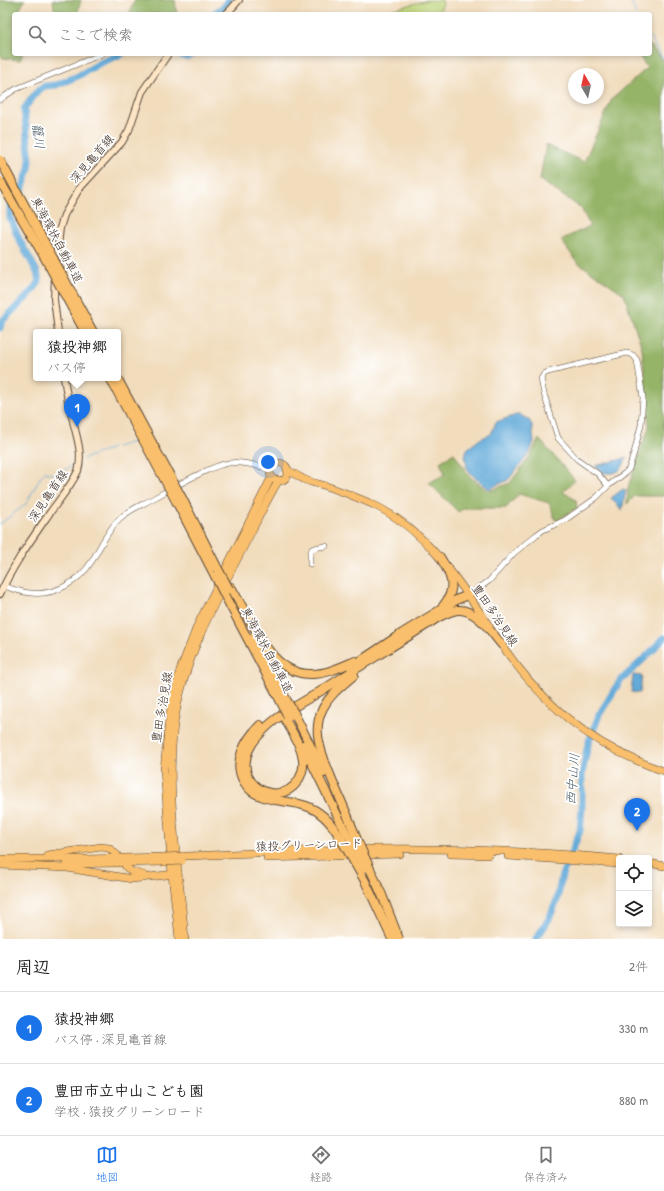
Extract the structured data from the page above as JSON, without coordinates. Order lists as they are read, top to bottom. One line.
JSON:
{"streets":{"highway":["東海環状自動車道"],"main road":["深見亀首線","豊田多治見線","猿投グリーンロード"]},"water":["籠川","西中山川"],"north":"top","page":{"search":"ここで検索","popup":["猿投神郷","バス停"],"pins":["1","2"],"heading":["周辺","2件"],"list":[{"mark":"1","name":"猿投神郷","note":"バス停 · 深見亀首線","value":"330 m"},{"mark":"2","name":"豊田市立中山こども園","note":"学校 · 猿投グリーンロード","value":"880 m"}],"nav":["地図","経路","保存済み"]}}
